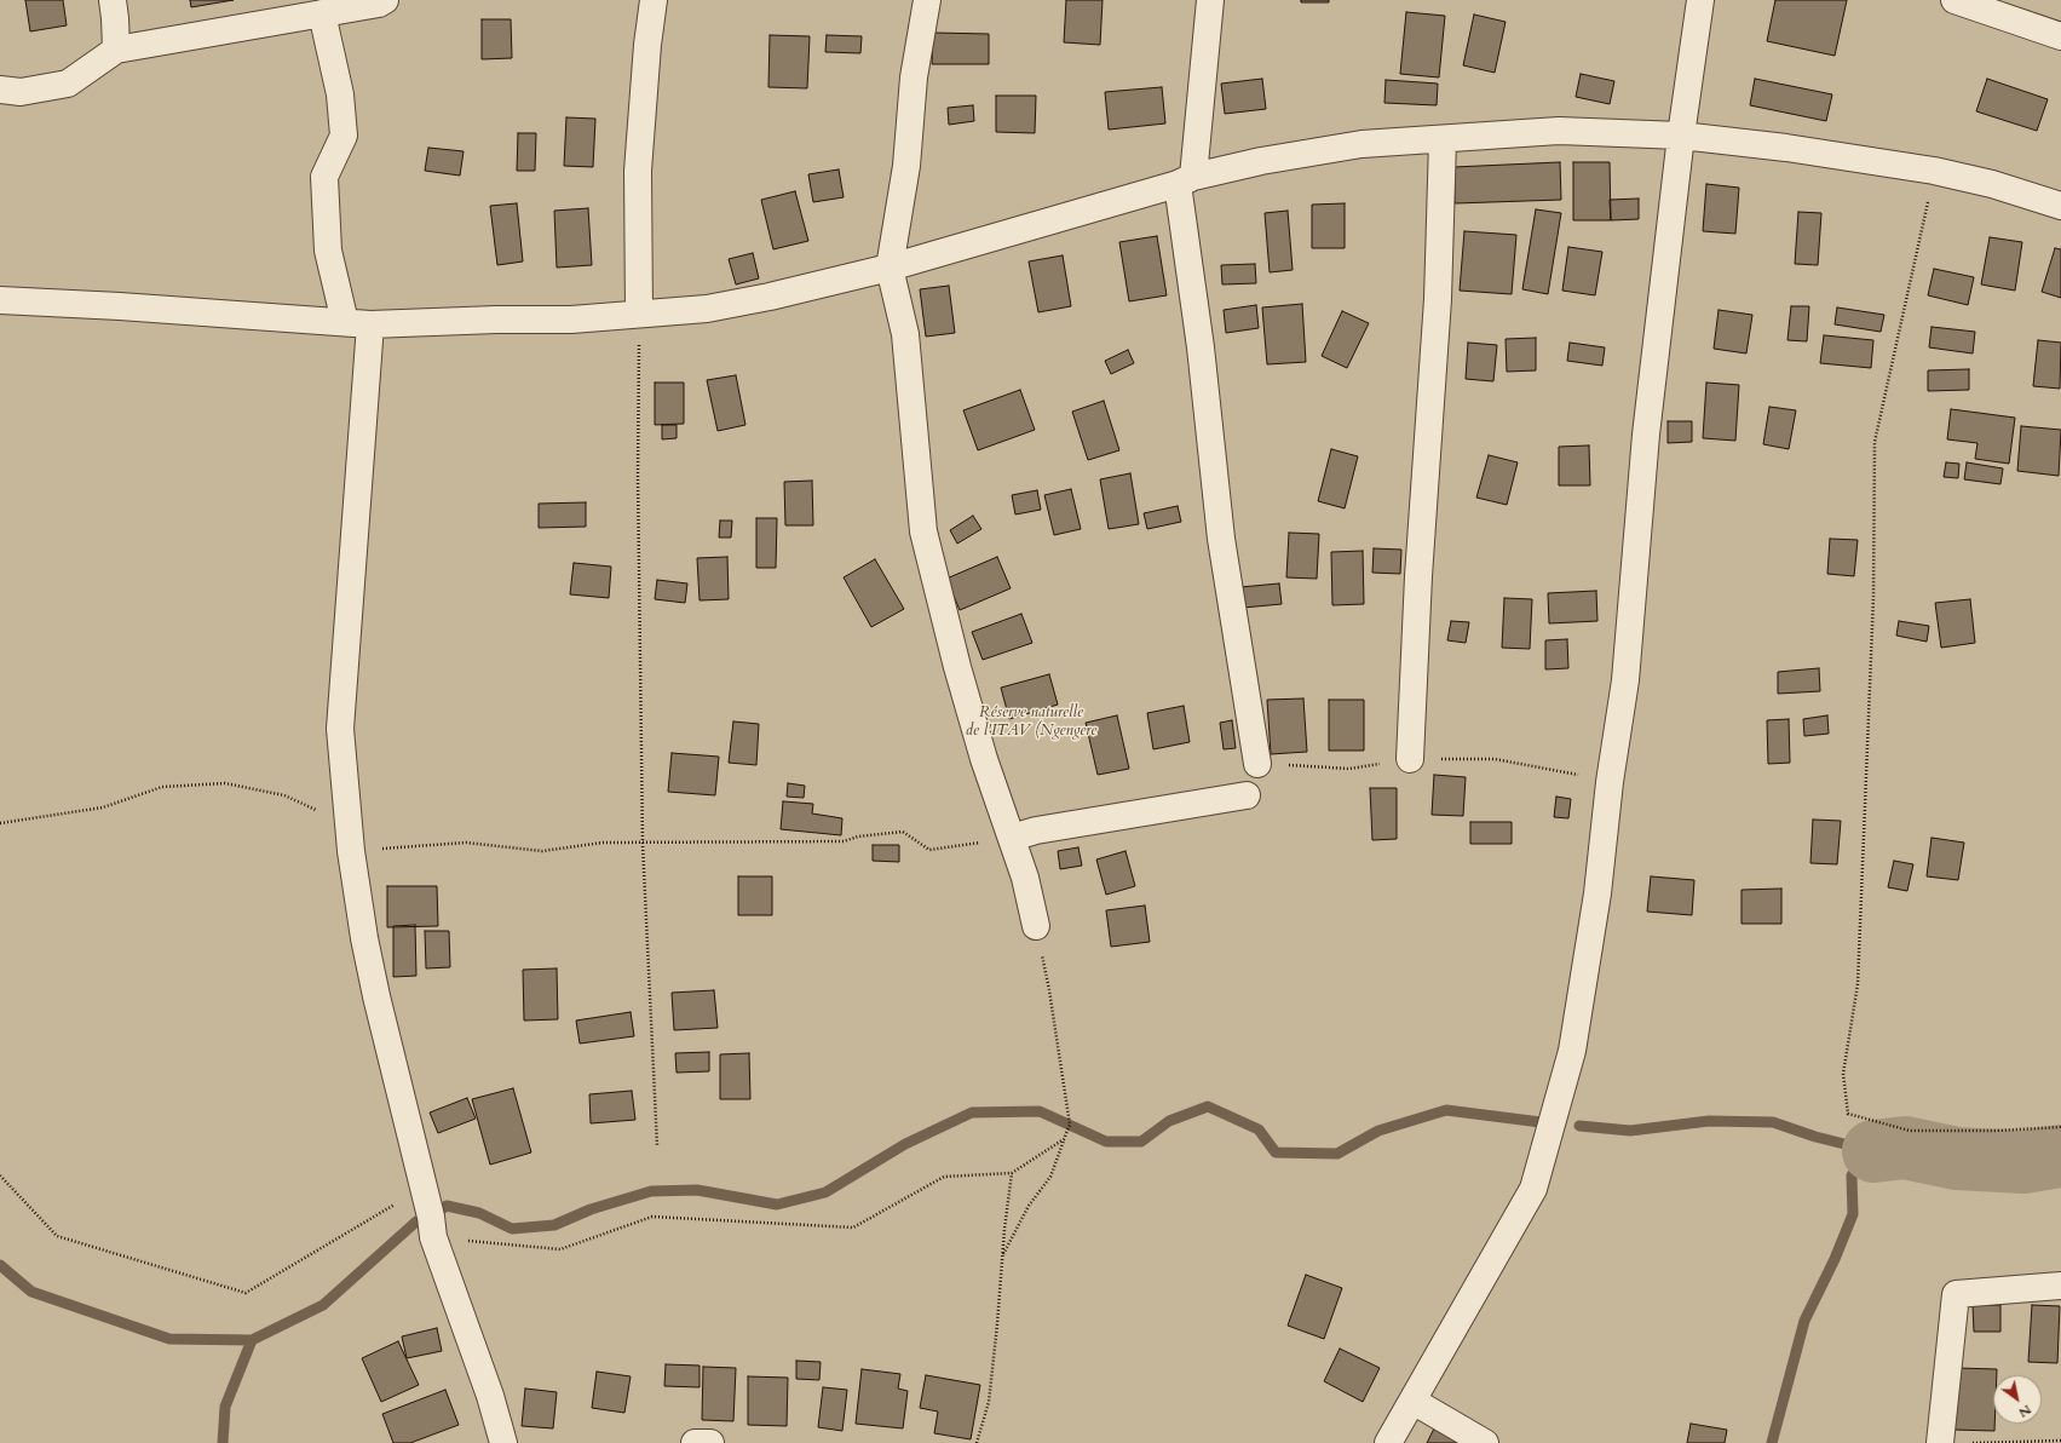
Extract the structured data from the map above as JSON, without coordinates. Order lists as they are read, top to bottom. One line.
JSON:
{"parks":["Réserve naturelle de l'ITAV (Ngengere"],"north":"bottom right"}
